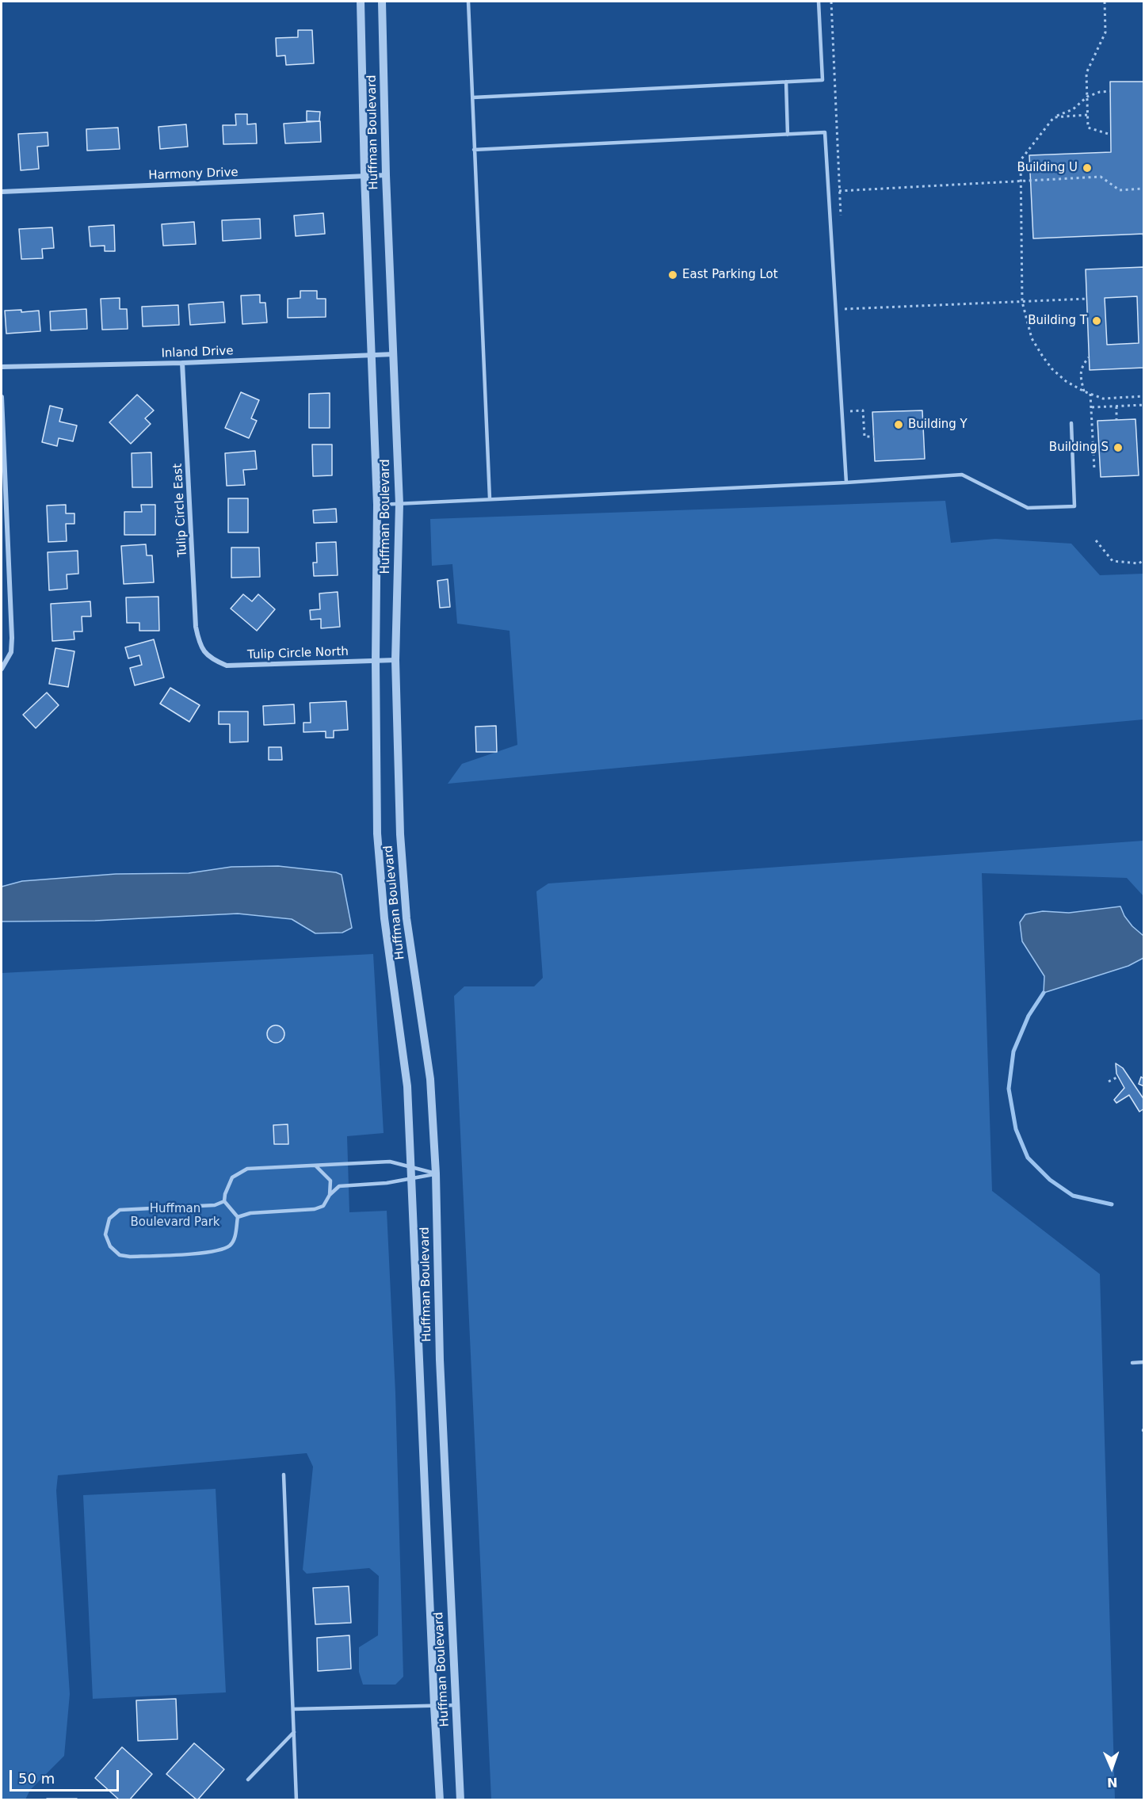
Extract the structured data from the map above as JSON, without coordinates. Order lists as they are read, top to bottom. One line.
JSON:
{"streets":{"street":["Huffman Boulevard","Harmony Drive","Inland Drive","Tulip Circle East","Tulip Circle North"]},"crossings":[["Huffman Boulevard","Harmony Drive"],["Huffman Boulevard","Inland Drive"],["Huffman Boulevard","Tulip Circle North"],["Inland Drive","Tulip Circle East"],["Tulip Circle East","Tulip Circle North"]],"parks":["Huffman Boulevard Park"],"places":["Building U","East Parking Lot","Building T","Building Y","Building S"],"scale_bar":"50 m","north":"bottom"}
